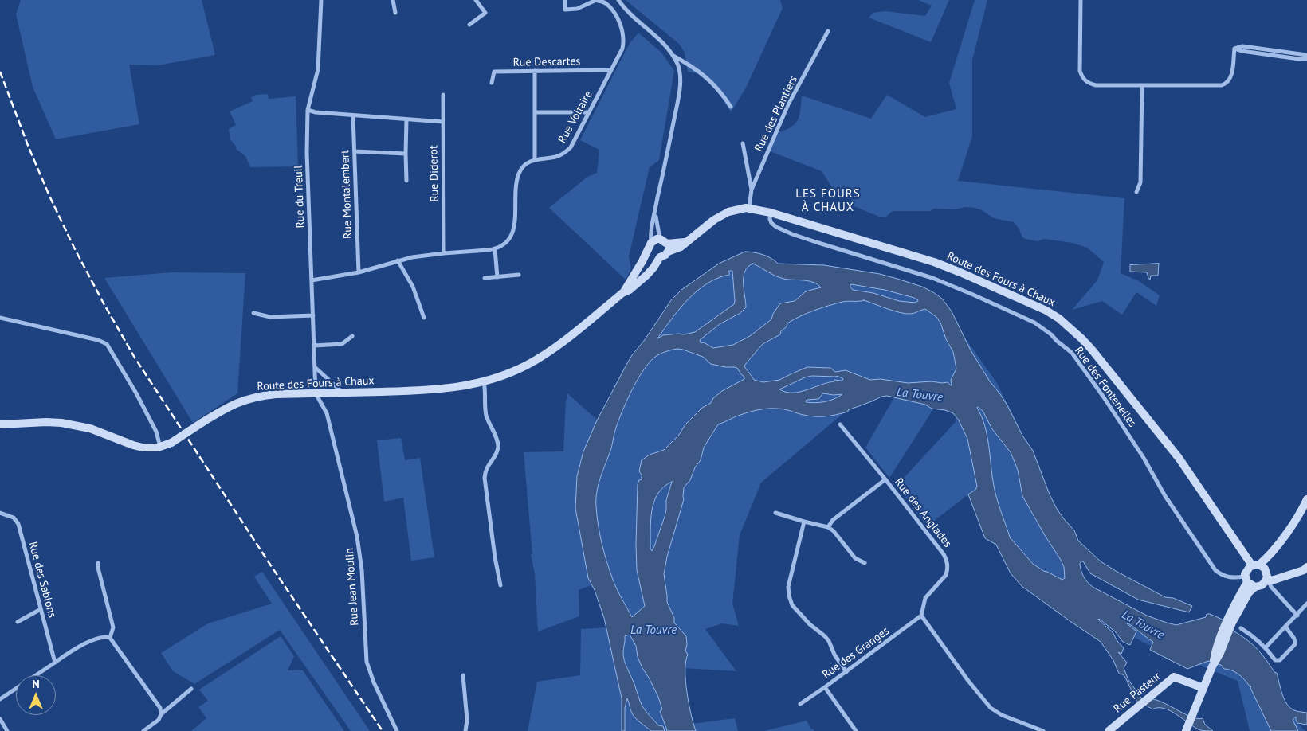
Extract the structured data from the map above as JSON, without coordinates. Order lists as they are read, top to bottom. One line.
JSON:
{"streets":{"street":["Rue Descartes","Rue des Plantiers","Rue Voltaire","Rue Diderot","Rue Montalembert","Rue du Treuil","Route des Fours à Chaux","Rue des Fontenelles","Rue des Anglades","Rue des Sablons","Rue Jean Moulin","Rue des Granges","Rue Pasteur"]},"crossings":[["Rue Descartes","Rue Voltaire"],["Rue des Plantiers","Route des Fours à Chaux"],["Rue du Treuil","Route des Fours à Chaux"],["Rue du Treuil","Rue Jean Moulin"],["Route des Fours à Chaux","Rue des Fontenelles"],["Route des Fours à Chaux","Rue Jean Moulin"],["Rue des Anglades","Rue des Granges"]],"districts":["LES FOURS À CHAUX"],"water":["La Touvre"],"north":"top"}
